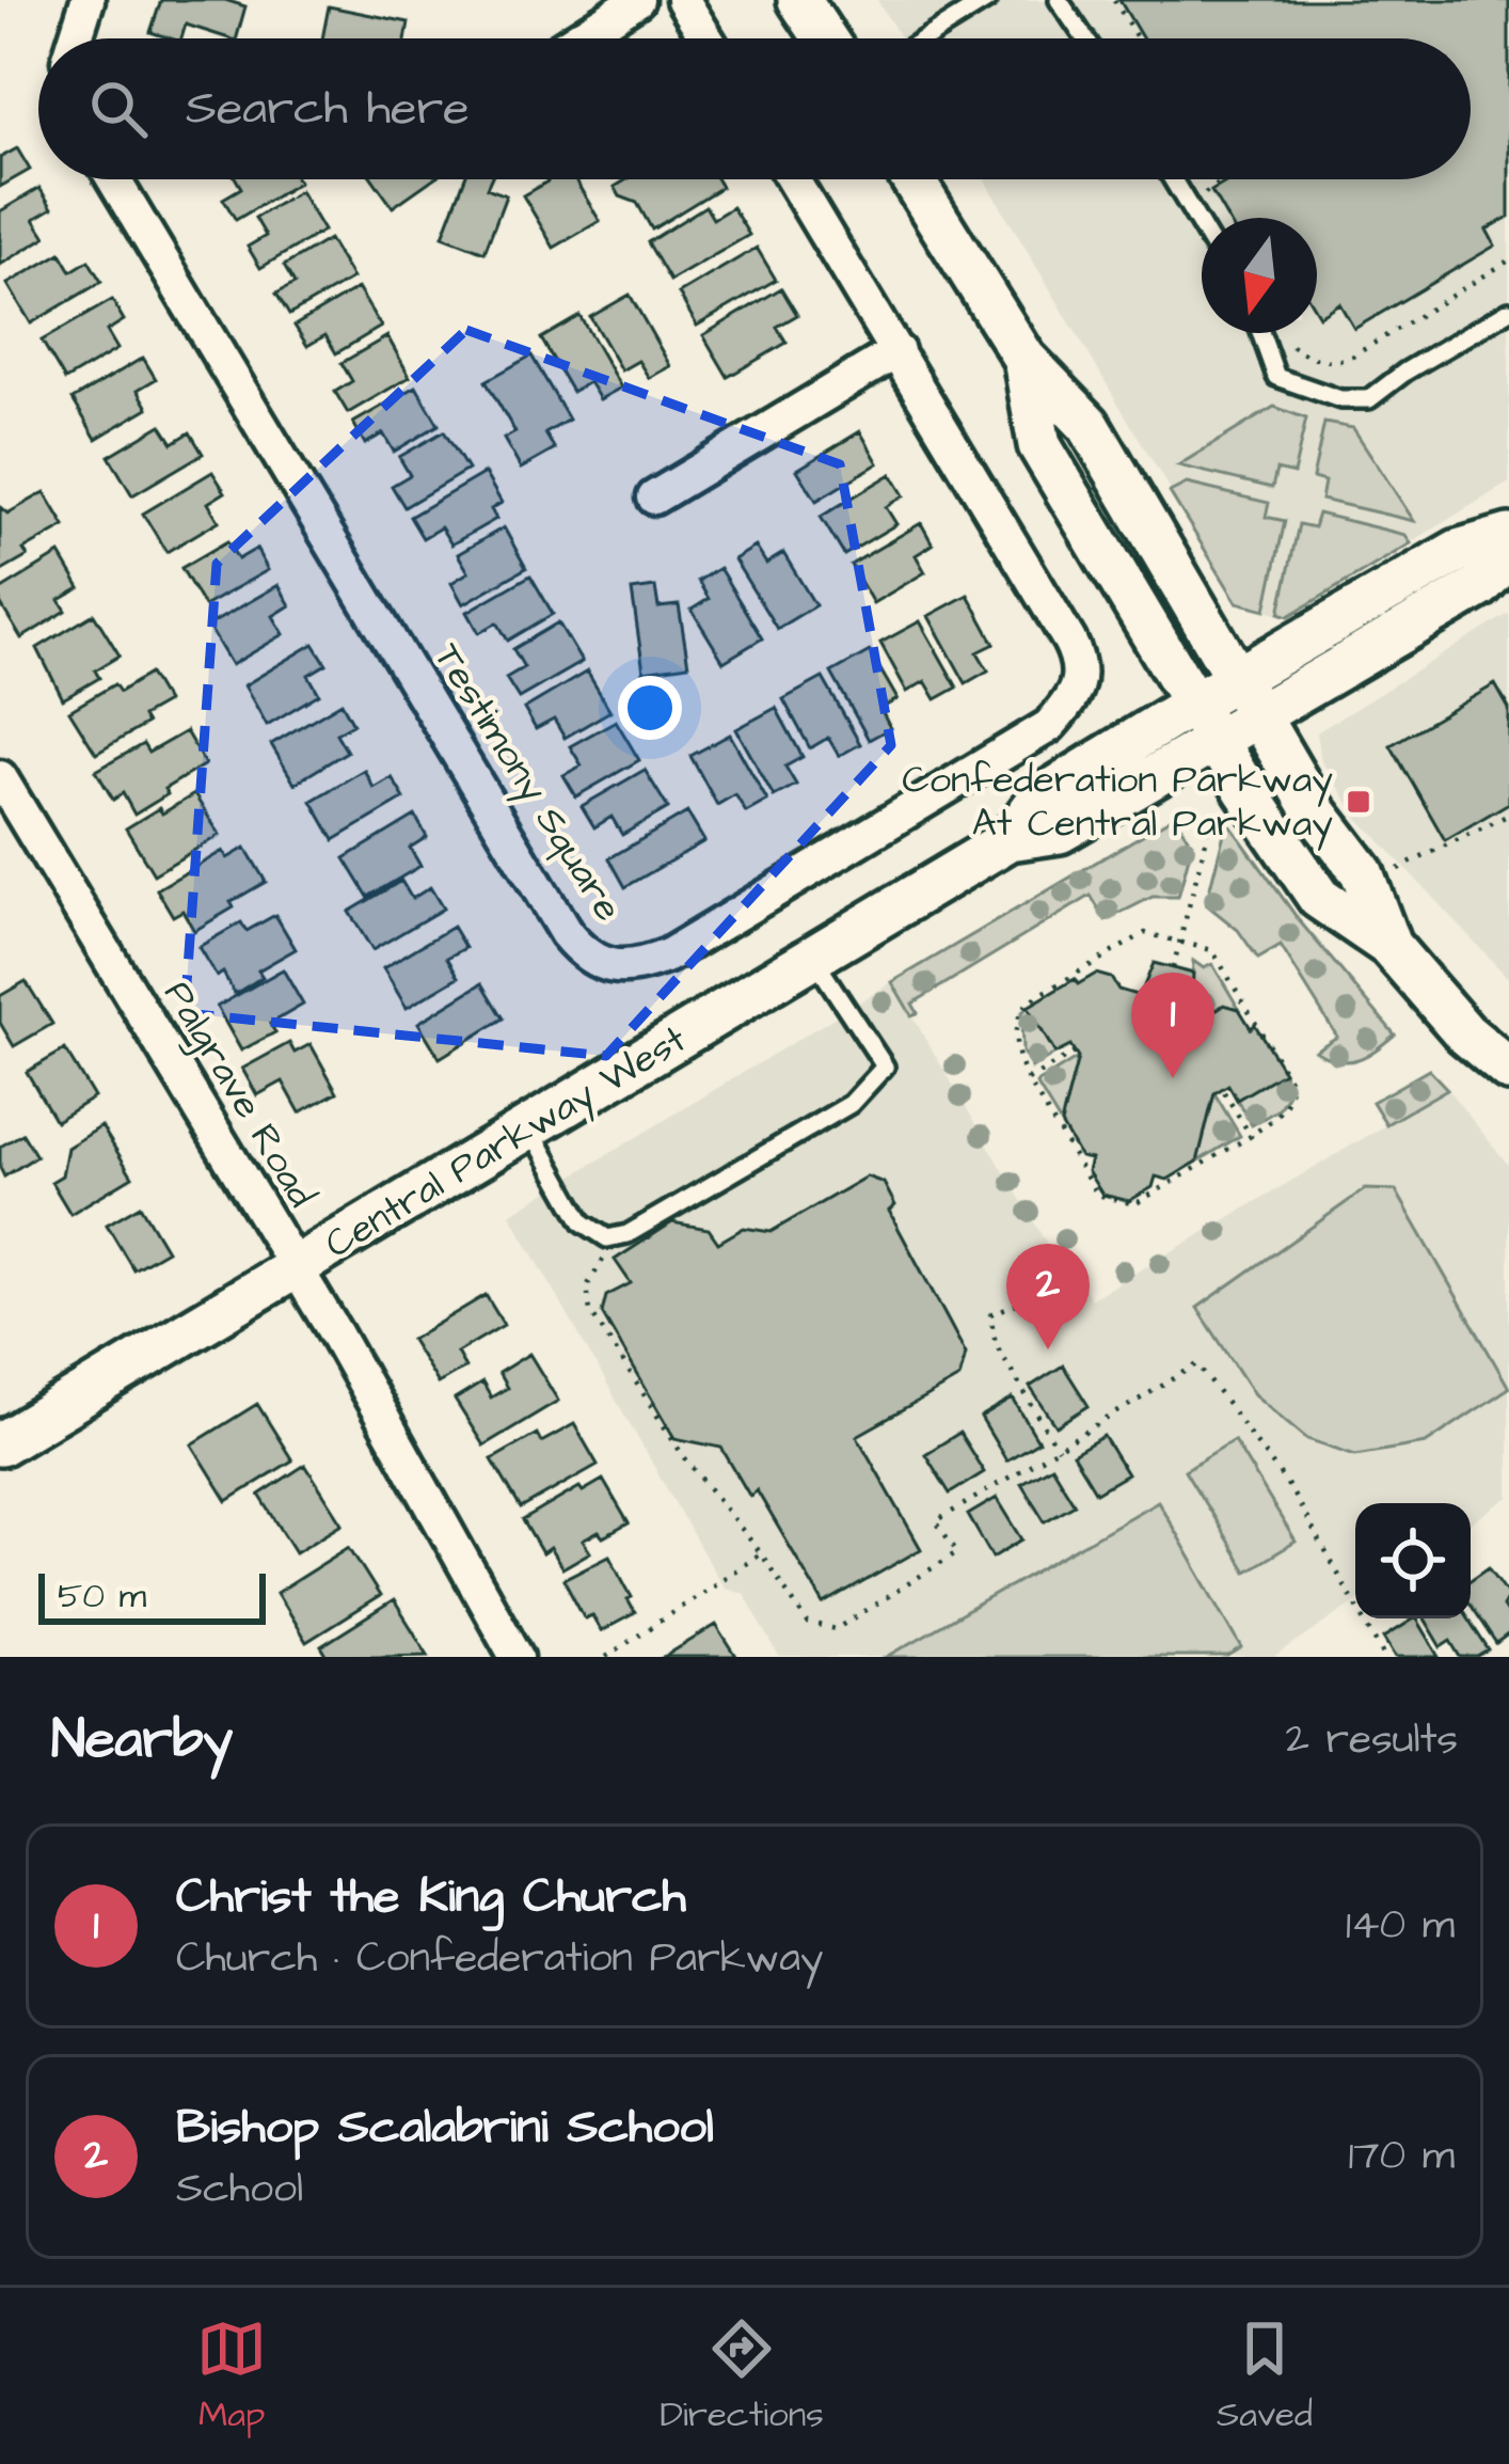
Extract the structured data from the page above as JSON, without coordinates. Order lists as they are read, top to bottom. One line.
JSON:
{"streets":{"street":["Testimony Square","Palgrave Road","Central Parkway West"]},"crossings":[["Palgrave Road","Central Parkway West"]],"places":{"transit":["Confederation Parkway At Central Parkway"]},"scale_bar":"50 m","north":"bottom","page":{"search":"Search here","pins":["1","2"],"scale":"50 m","heading":["Nearby","2 results"],"list":[{"mark":"1","name":"Christ the King Church","note":"Church · Confederation Parkway","value":"140 m"},{"mark":"2","name":"Bishop Scalabrini School","note":"School","value":"170 m"}],"nav":["Map","Directions","Saved"]}}
